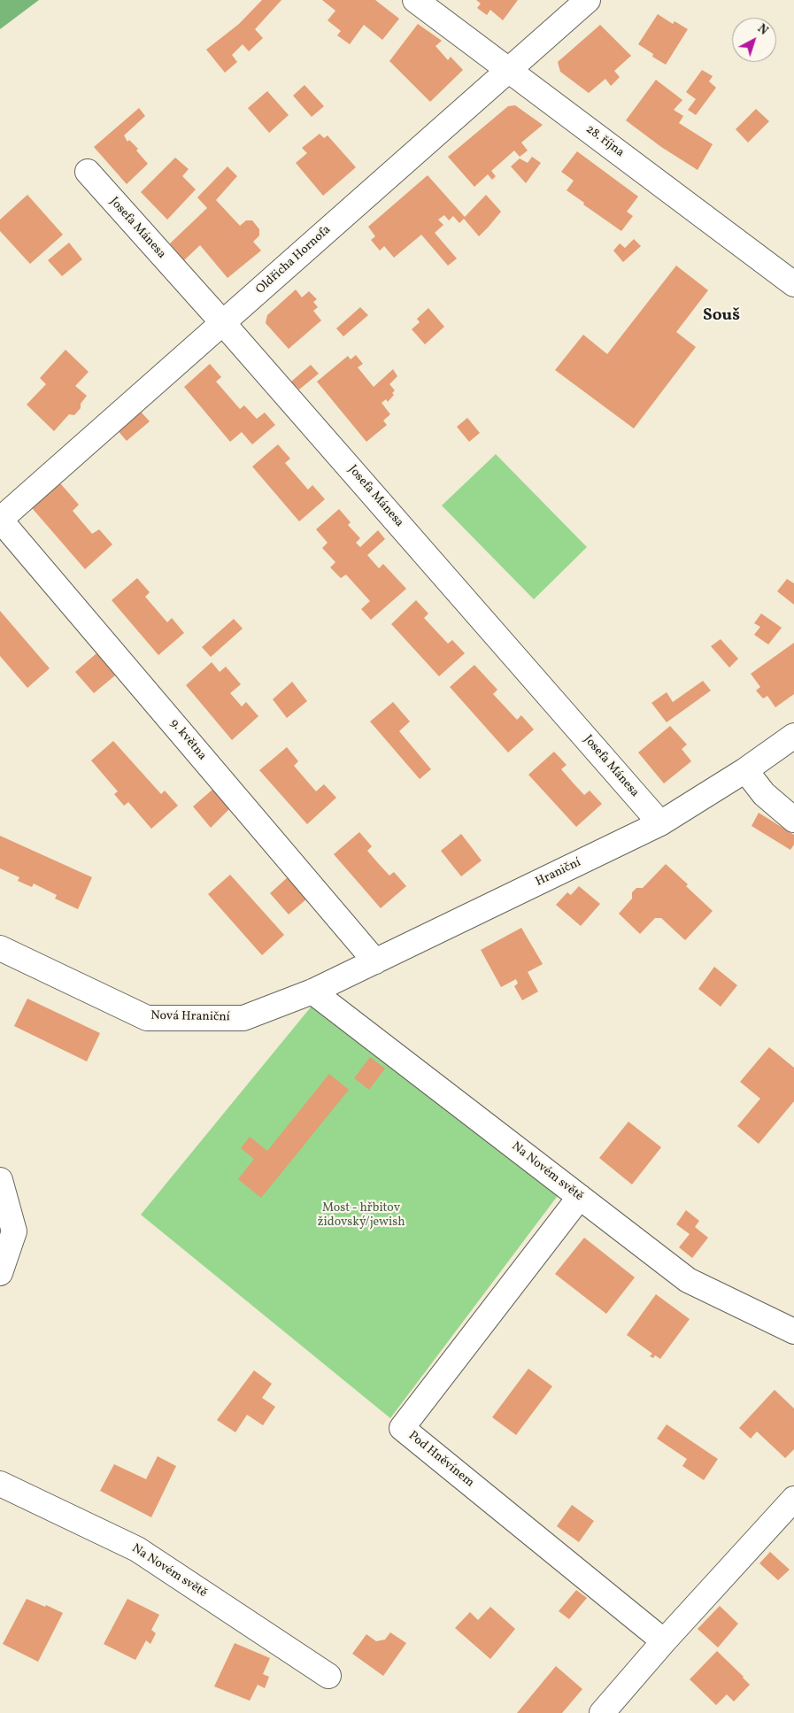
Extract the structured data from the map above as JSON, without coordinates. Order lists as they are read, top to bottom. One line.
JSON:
{"streets":{"street":["28. října","Josefa Mánesa","Oldřicha Hornofa","9. května","Hraniční","Nová Hraniční","Na Novém světě","Pod Hněvínem"]},"crossings":[["28. října","Oldřicha Hornofa"],["Josefa Mánesa","Oldřicha Hornofa"],["Josefa Mánesa","Hraniční"],["Oldřicha Hornofa","9. května"],["9. května","Hraniční"],["Hraniční","Nová Hraniční"],["Hraniční","Na Novém světě"],["Nová Hraniční","Na Novém světě"],["Na Novém světě","Pod Hněvínem"]],"districts":["Souš"],"parks":["Most - hřbitov židovský/jewish"],"north":"top right"}
